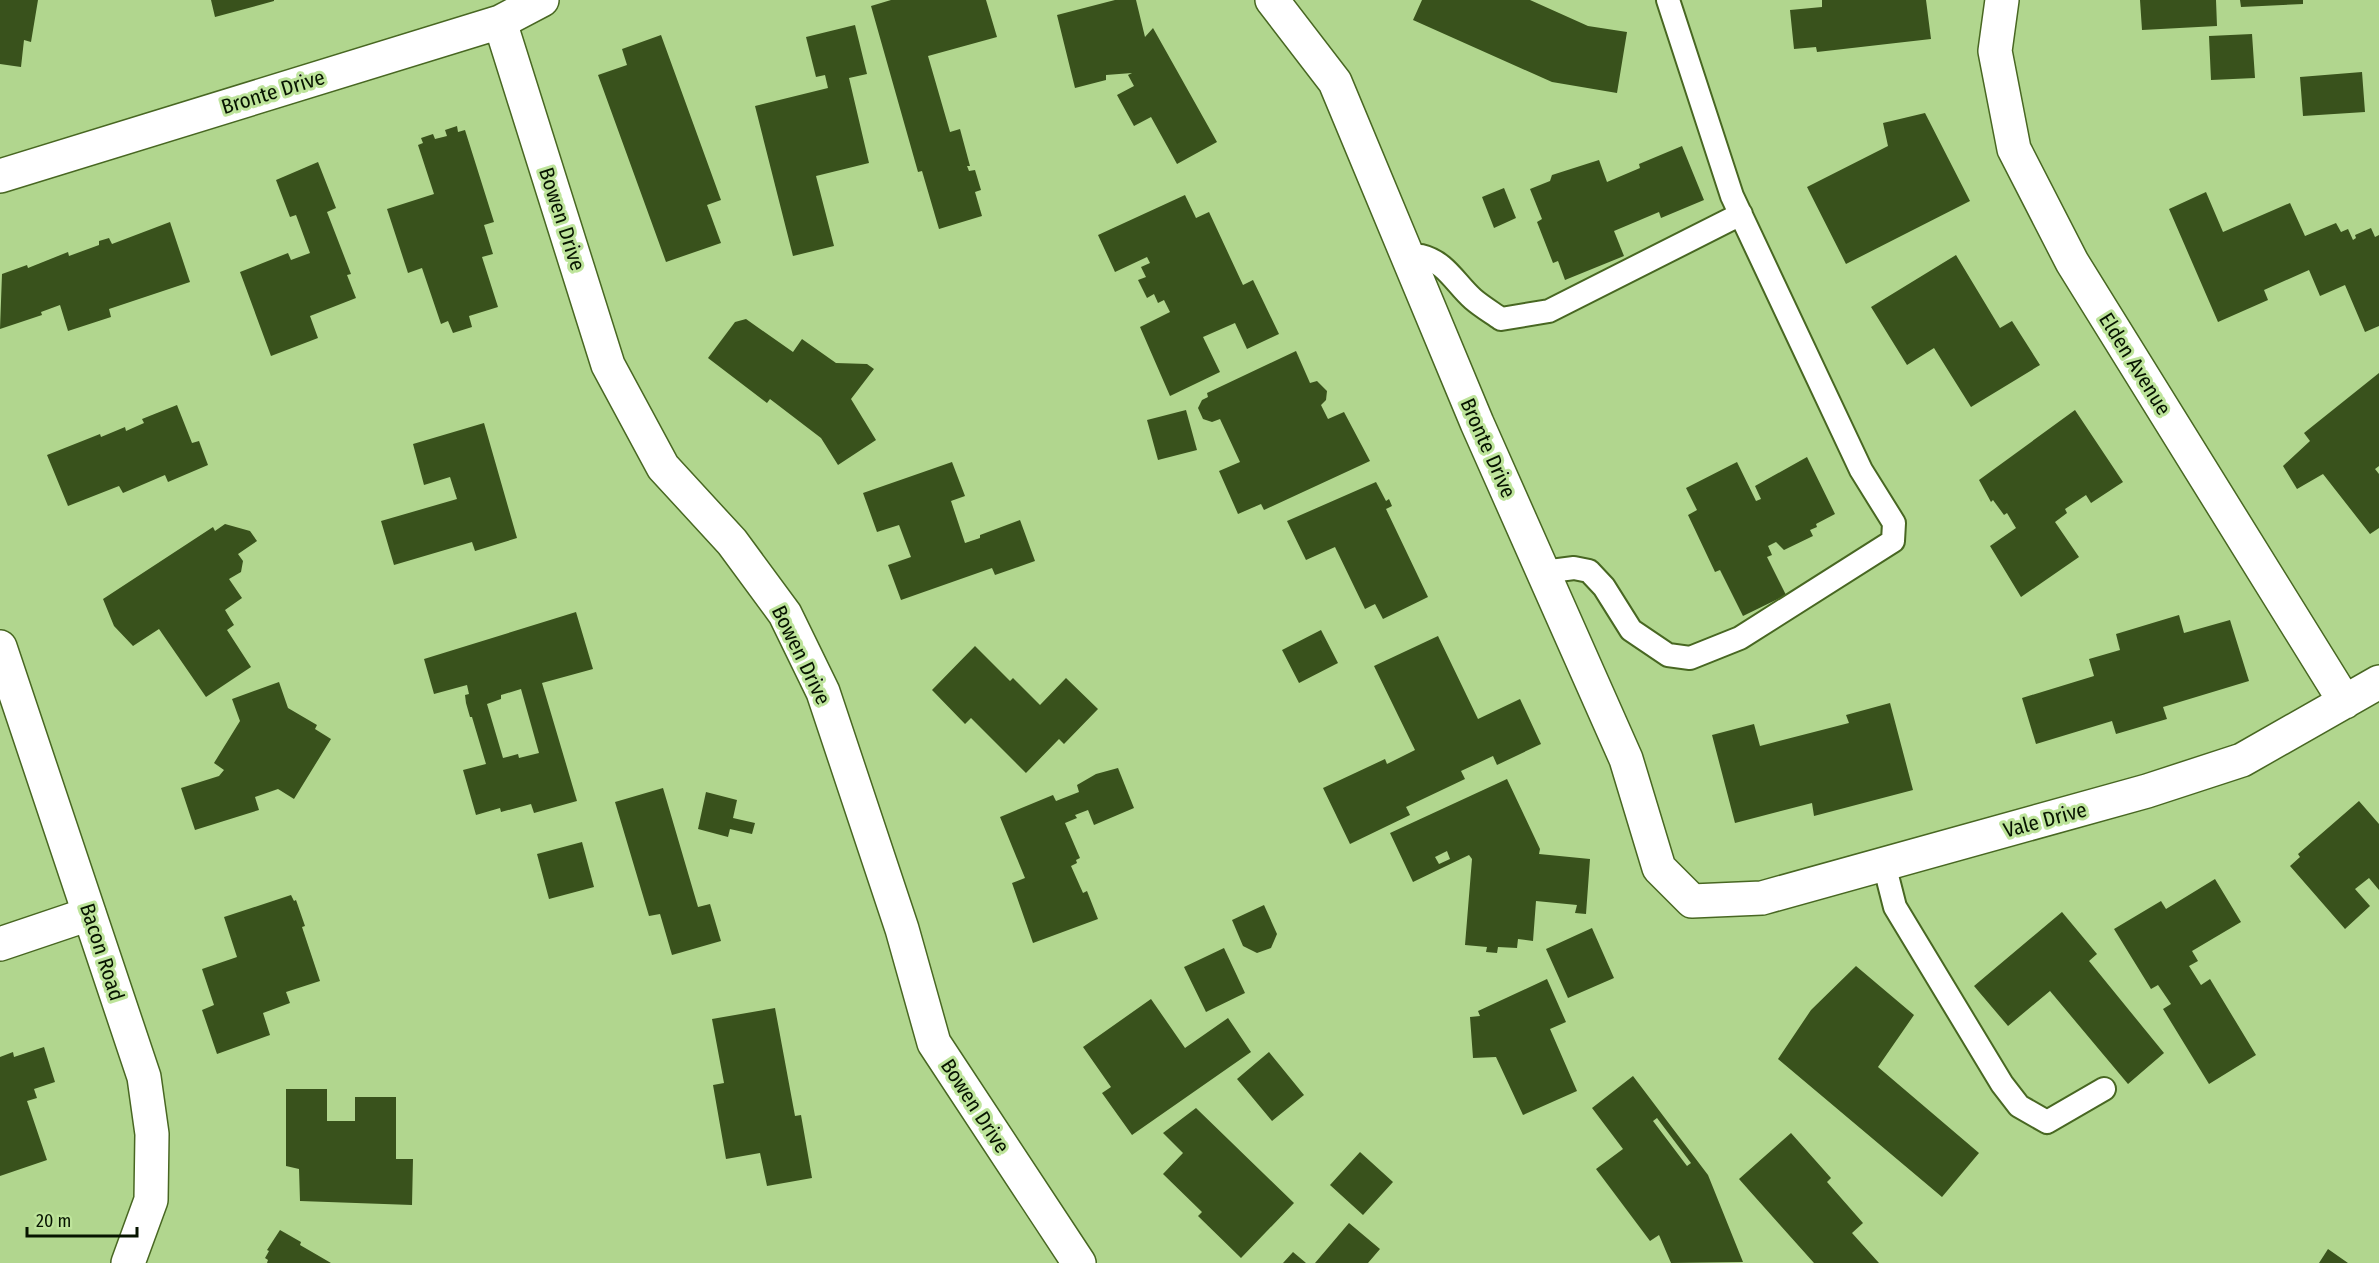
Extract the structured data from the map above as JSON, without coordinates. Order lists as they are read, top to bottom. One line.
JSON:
{"streets":{"street":["Bronte Drive","Bowen Drive","Elden Avenue","Vale Drive","Bacon Road"]},"crossings":[["Bronte Drive","Bowen Drive"],["Bronte Drive","Vale Drive"],["Elden Avenue","Vale Drive"]],"scale_bar":"20 m"}
